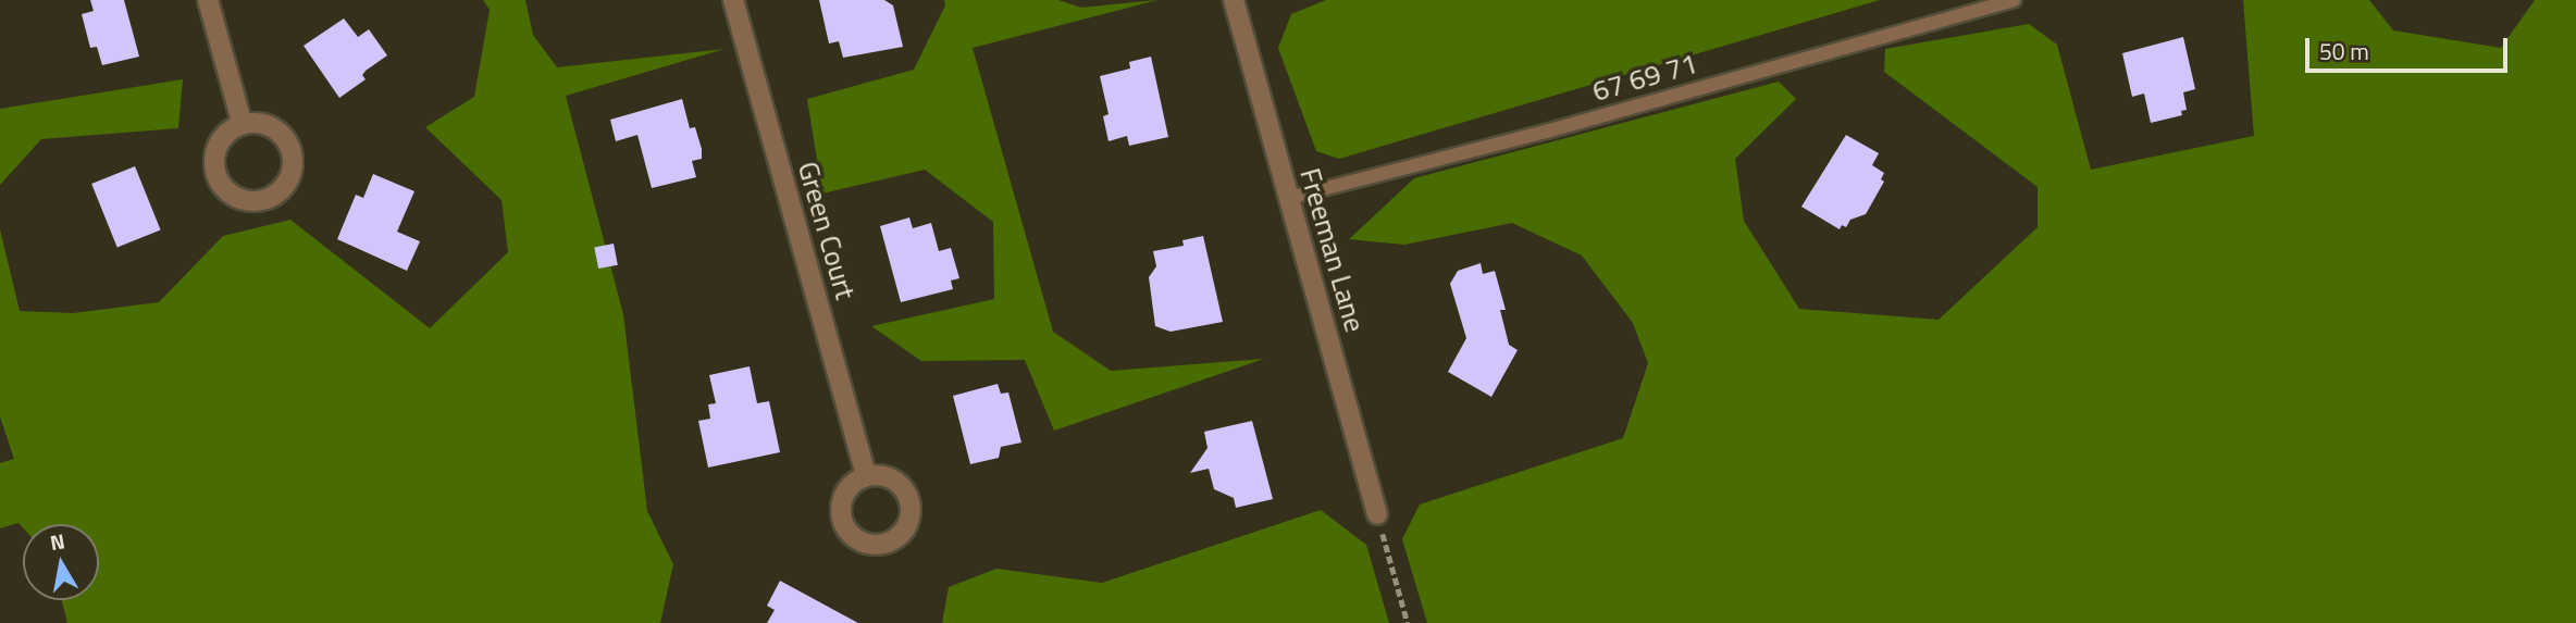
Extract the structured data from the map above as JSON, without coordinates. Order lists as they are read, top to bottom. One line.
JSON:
{"streets":{"street":["Green Court","Freeman Lane"],"lane":["67 69 71"]},"crossings":[["67 69 71","Freeman Lane"]],"scale_bar":"50 m","north":"top"}
